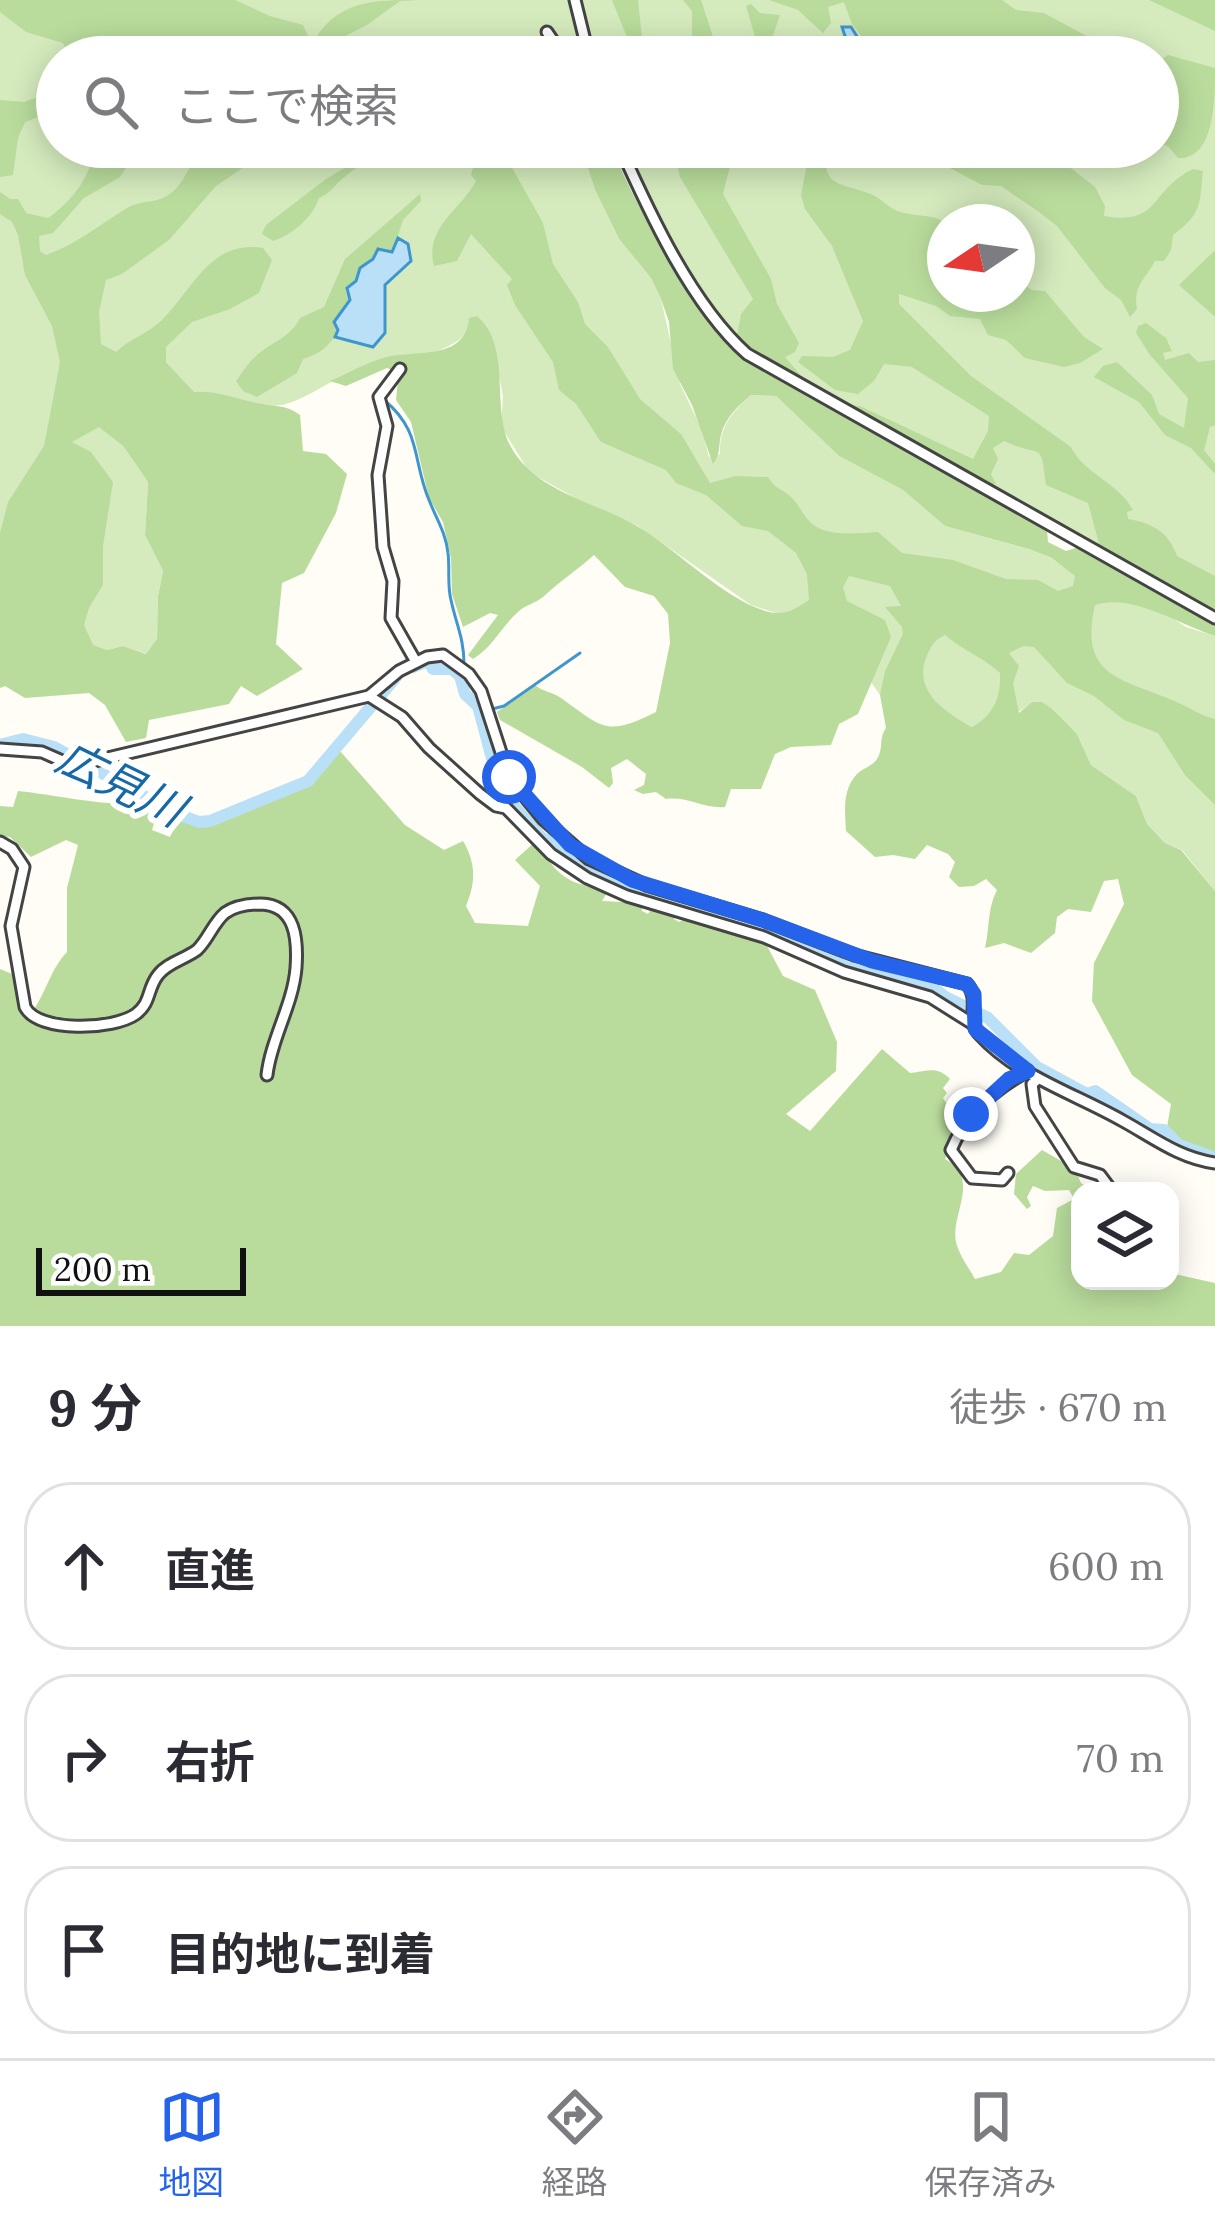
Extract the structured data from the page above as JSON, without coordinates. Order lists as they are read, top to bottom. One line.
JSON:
{"water":["広見川"],"scale_bar":"200 m","north":"left","page":{"search":"ここで検索","scale":"200 m","heading":["9 分","徒歩 · 670 m"],"list":[["直進","600 m"],["右折","70 m"],"目的地に到着"],"nav":["地図","経路","保存済み"]}}
